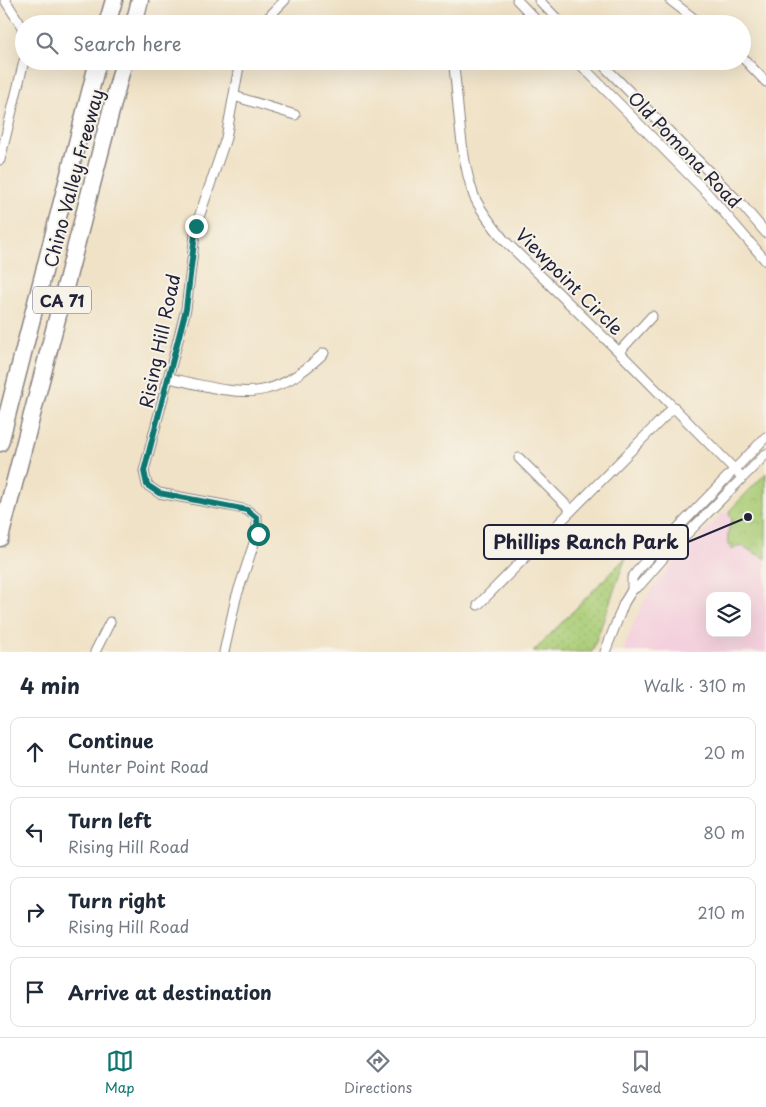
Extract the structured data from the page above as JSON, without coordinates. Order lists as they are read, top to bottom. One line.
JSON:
{"streets":{"highway":["Chino Valley Freeway","CA 71"],"street":["Old Pomona Road","Viewpoint Circle","Rising Hill Road"]},"places":["Phillips Ranch Park"],"page":{"search":"Search here","heading":["4 min","Walk · 310 m"],"list":[["Continue","Hunter Point Road","20 m"],["Turn left","Rising Hill Road","80 m"],["Turn right","Rising Hill Road","210 m"],"Arrive at destination"],"nav":["Map","Directions","Saved"]}}
